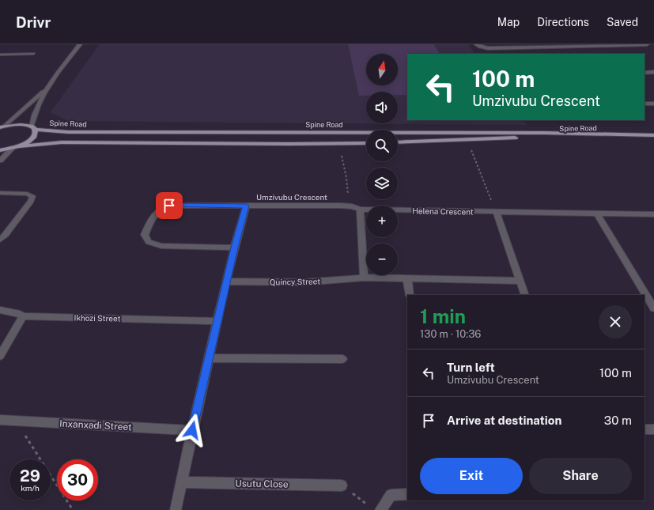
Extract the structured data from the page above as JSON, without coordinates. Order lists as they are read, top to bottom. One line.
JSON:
{"streets":{"main road":["Spine Road"],"street":["Umzivubu Crescent","Helena Crescent","Quincy Street","Ikhozi Street","Inxanxadi Street","Usutu Close"]},"crossings":[["Umzivubu Crescent","Helena Crescent"]],"north":"top","page":{"header":"Drivr","nav":["Map","Directions","Saved"],"map_buttons":["+","−"],"turn":["100 m","Umzivubu Crescent"],"heading":["1 min","130 m · 10:36"],"list":[{"name":"Turn left","note":"Umzivubu Crescent","value":"100 m"},{"name":"Arrive at destination","value":"30 m"}],"buttons":["Exit","Share"],"speed":"29 km/h","limit":"30"}}
